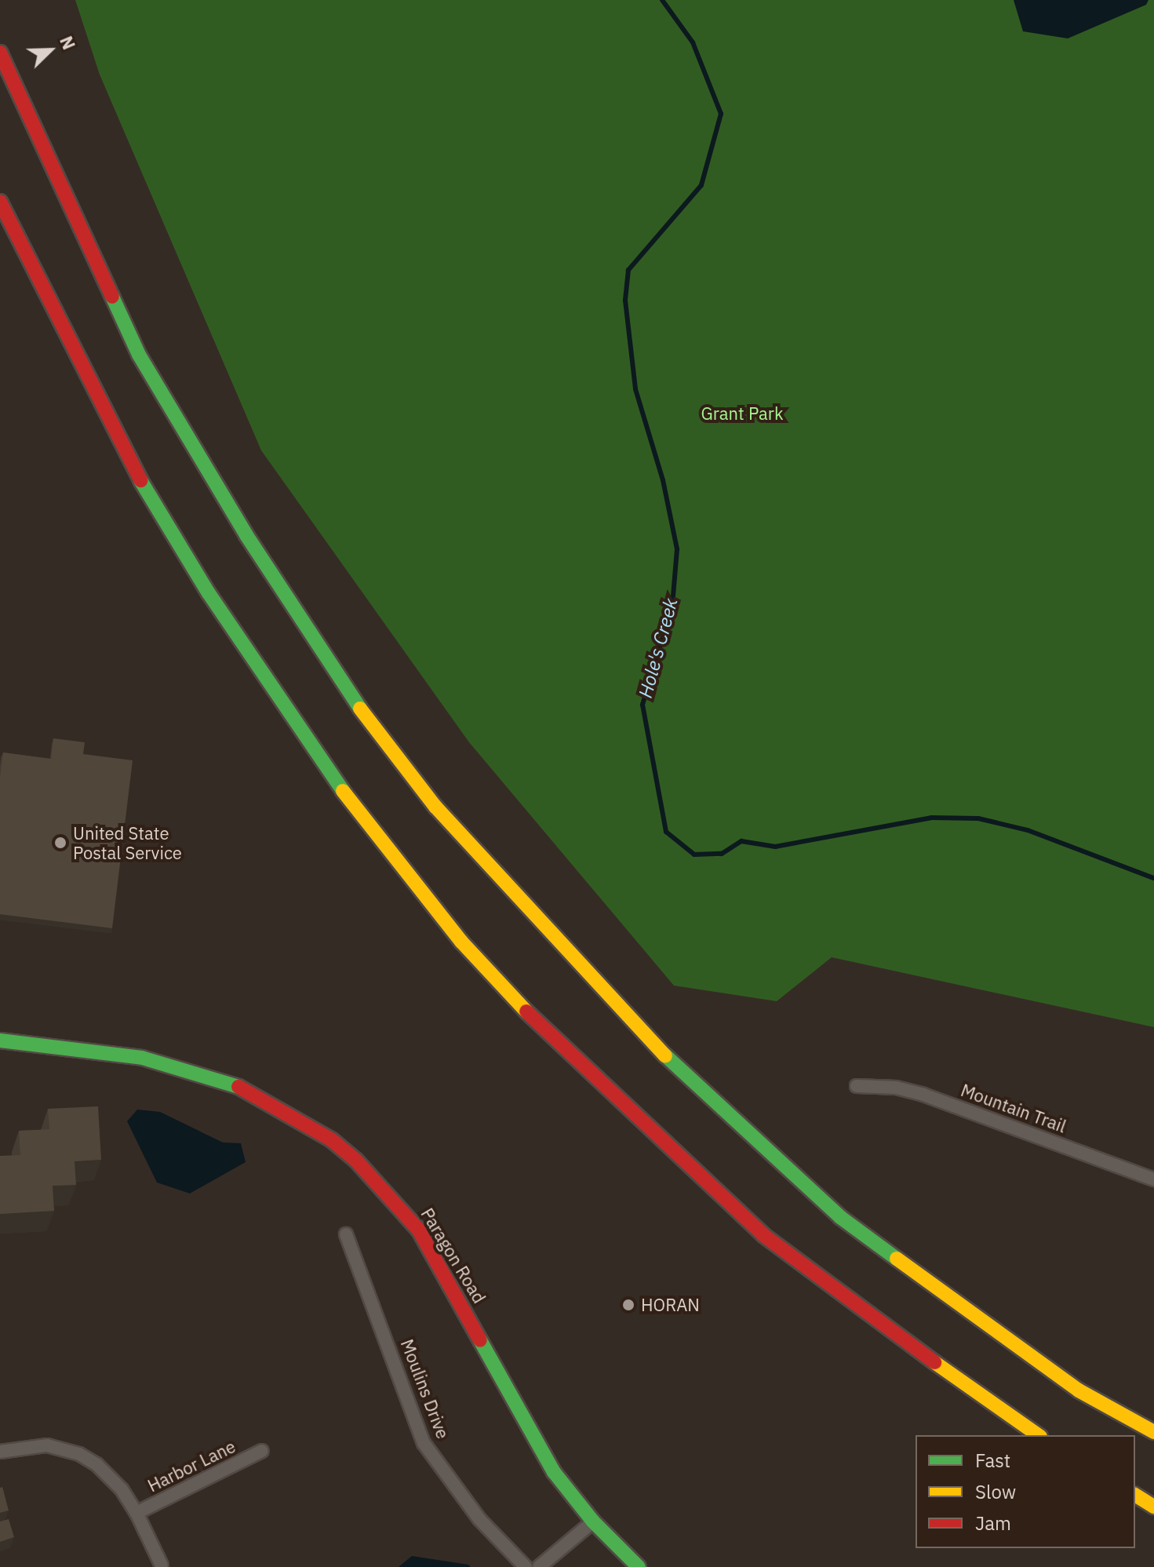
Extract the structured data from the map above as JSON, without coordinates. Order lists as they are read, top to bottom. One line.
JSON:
{"streets":{"main road":["Paragon Road"],"street":["Mountain Trail","Moulins Drive","Harbor Lane"]},"water":["Hole's Creek"],"parks":["Grant Park"],"places":["United State Postal Service","HORAN"],"legend":["Fast","Slow","Jam"],"north":"top right"}
